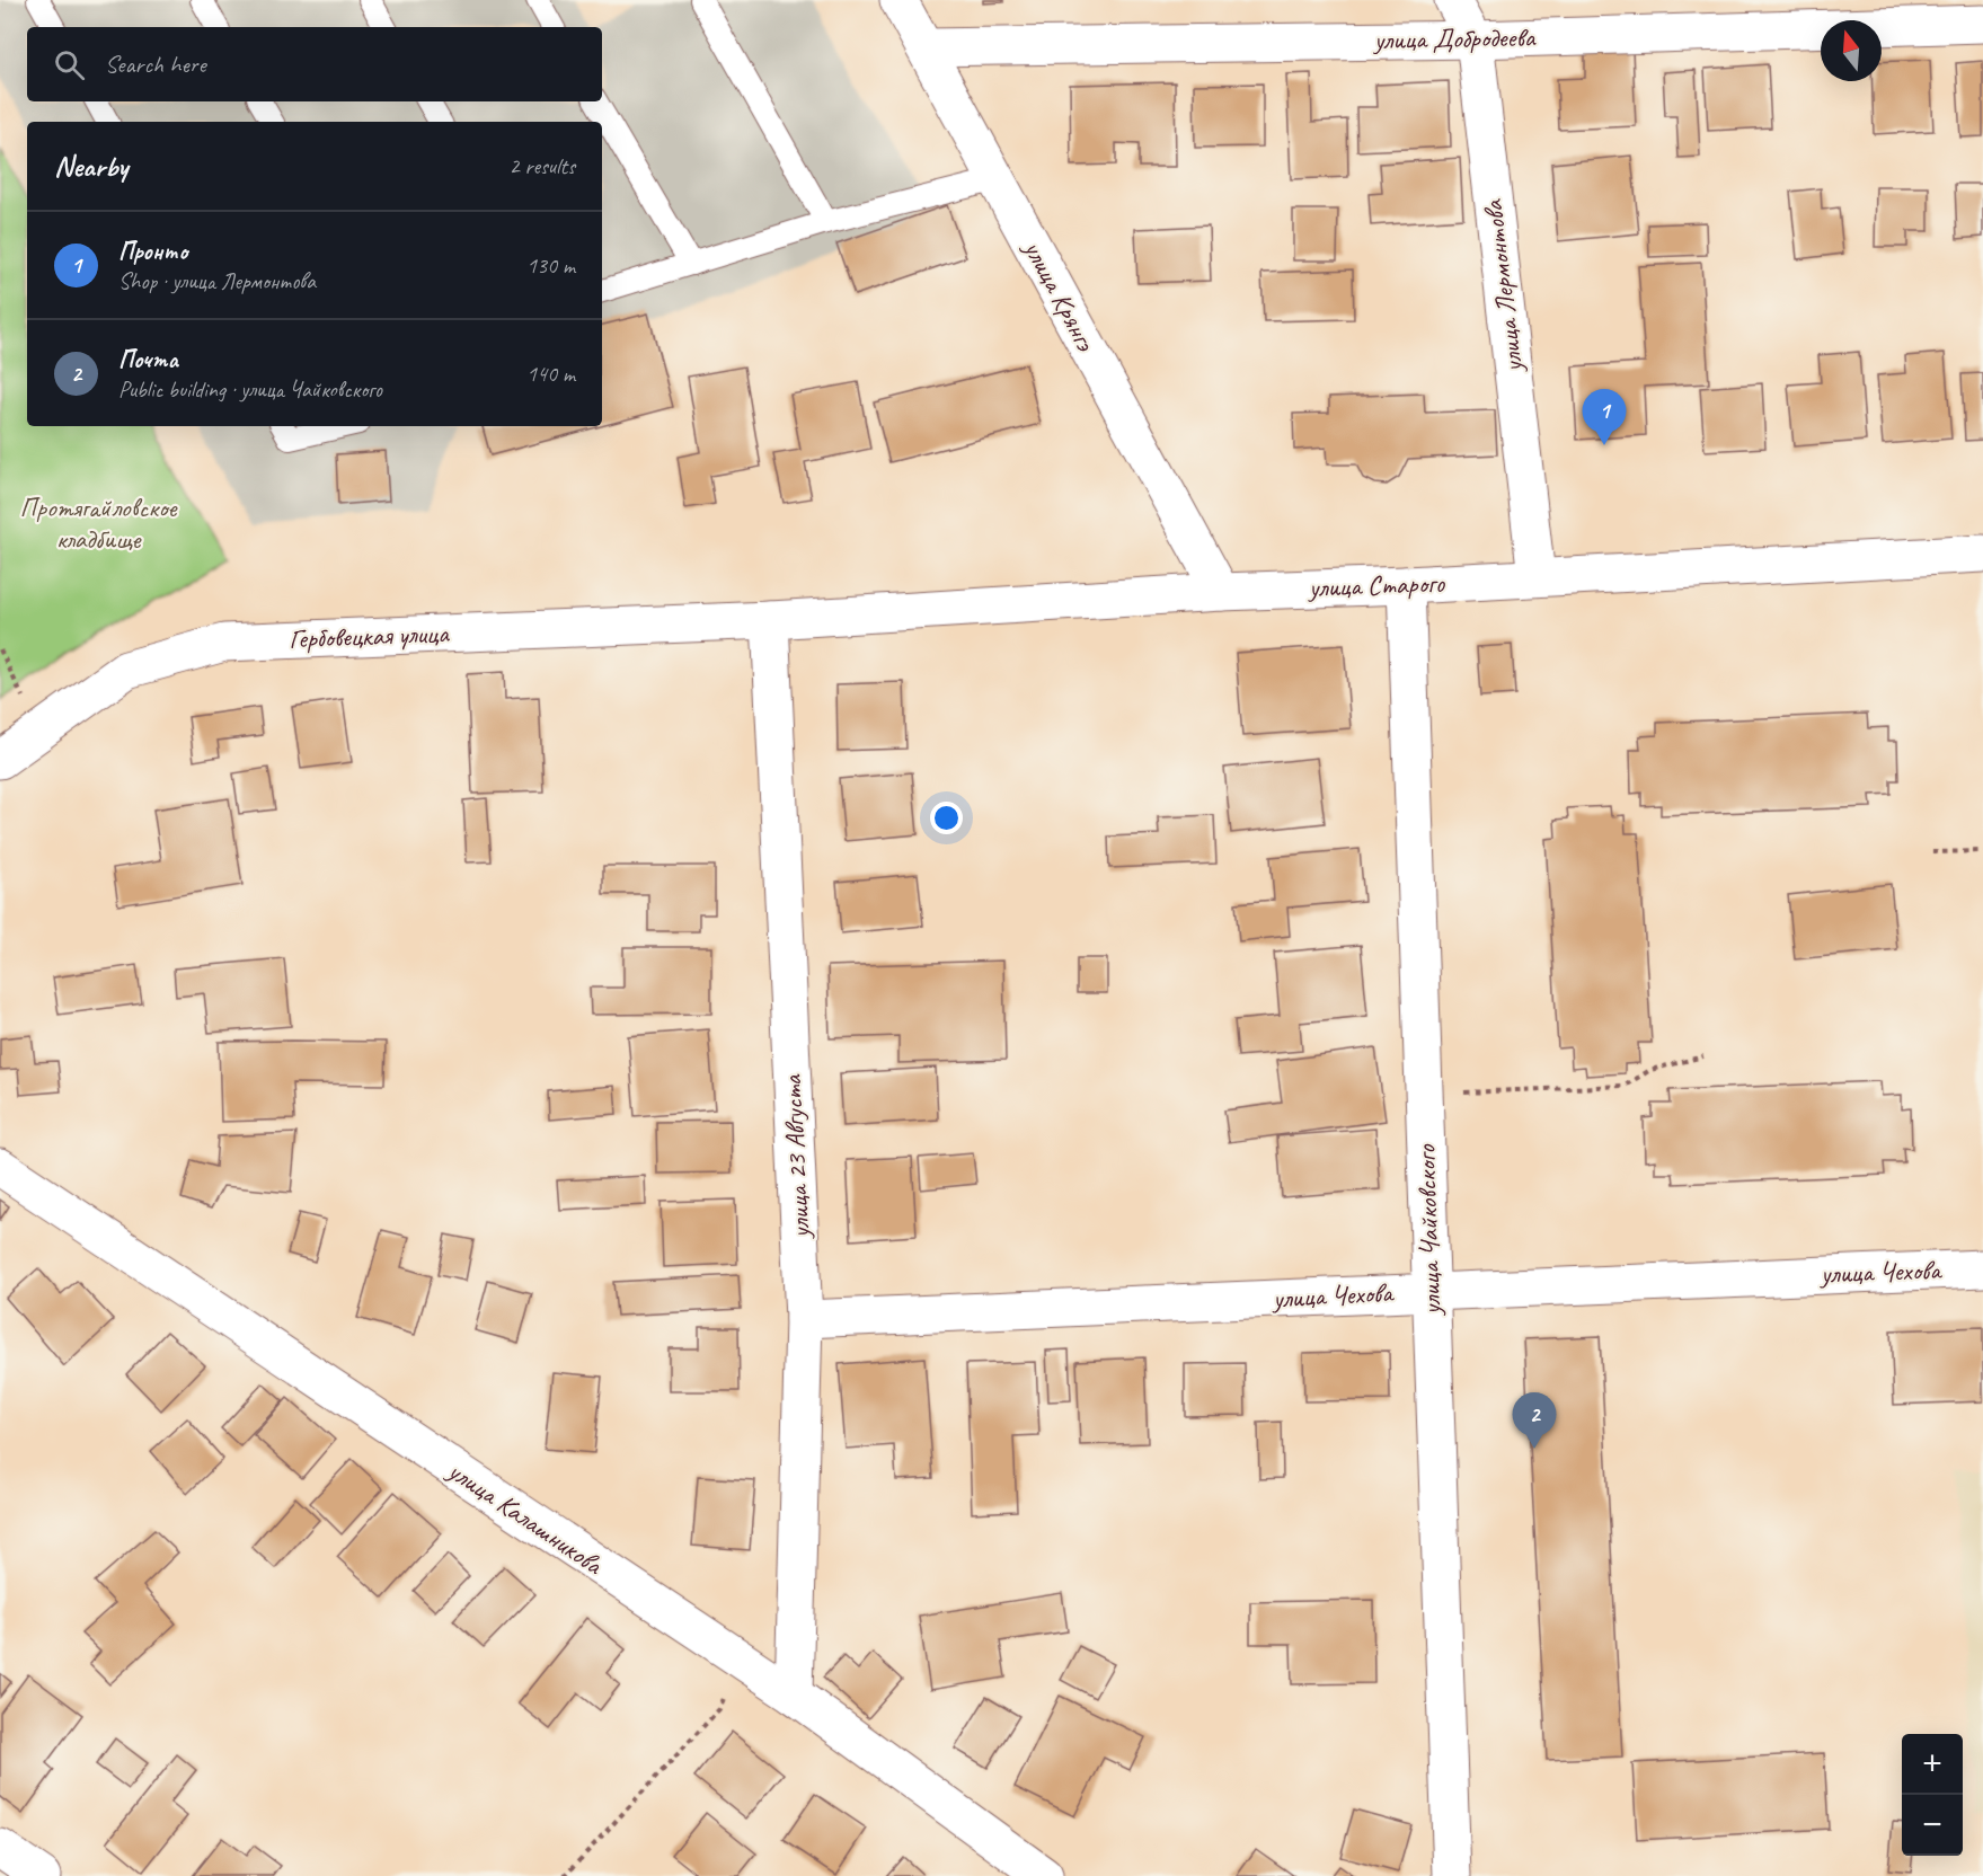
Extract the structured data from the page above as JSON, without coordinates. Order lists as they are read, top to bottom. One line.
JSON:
{"streets":{"street":["улица Добродеева","улица Лермонтова","улица Крянгэ","улица Старого","Гербовецкая улица","улица 23 Августа","улица Чайковского","улица Чехова","улица Калашникова"]},"crossings":[["улица Добродеева","улица Лермонтова"],["улица Добродеева","улица Крянгэ"],["улица Лермонтова","улица Старого"],["улица Крянгэ","улица Старого"],["улица Старого","Гербовецкая улица"],["улица Старого","улица 23 Августа"],["улица Старого","улица Чайковского"],["Гербовецкая улица","улица 23 Августа"],["улица 23 Августа","улица Чехова"],["улица 23 Августа","улица Калашникова"],["улица Чайковского","улица Чехова"]],"parks":["Протягайловское кладбище"],"north":"top","page":{"search":"Search here","heading":["Nearby","2 results"],"list":[{"mark":"1","name":"Пронто","note":"Shop · улица Лермонтова","value":"130 m"},{"mark":"2","name":"Почта","note":"Public building · улица Чайковского","value":"140 m"}],"pins":["1","2"],"map_buttons":["+","−"]}}
